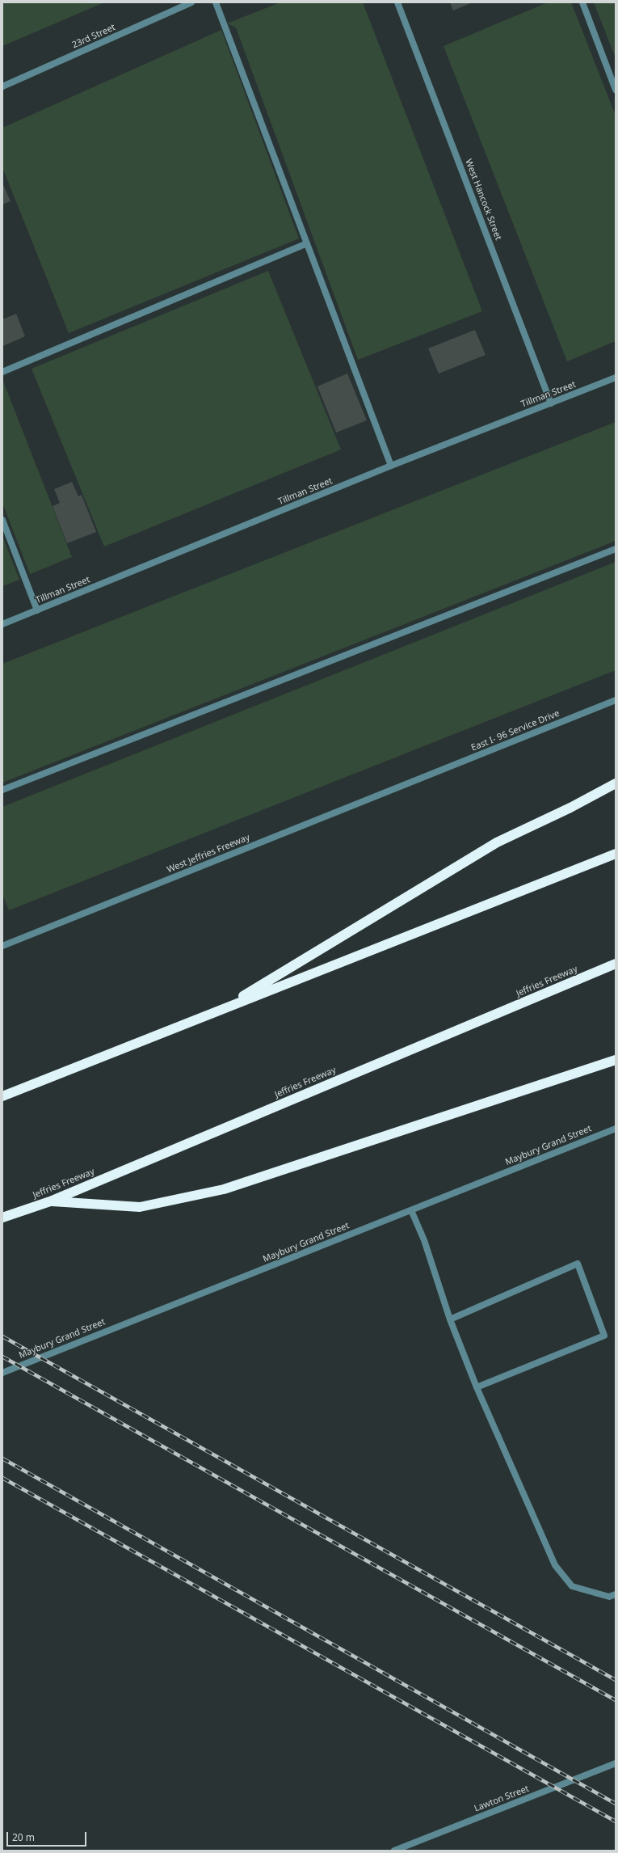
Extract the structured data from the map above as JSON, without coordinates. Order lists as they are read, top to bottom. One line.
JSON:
{"streets":{"highway":["Jeffries Freeway"],"street":["23rd Street","West Hancock Street","Tillman Street","East I- 96 Service Drive","West Jeffries Freeway","Maybury Grand Street","Lawton Street"]},"crossings":[["West Hancock Street","Tillman Street"],["East I- 96 Service Drive","West Jeffries Freeway"]],"scale_bar":"20 m"}
